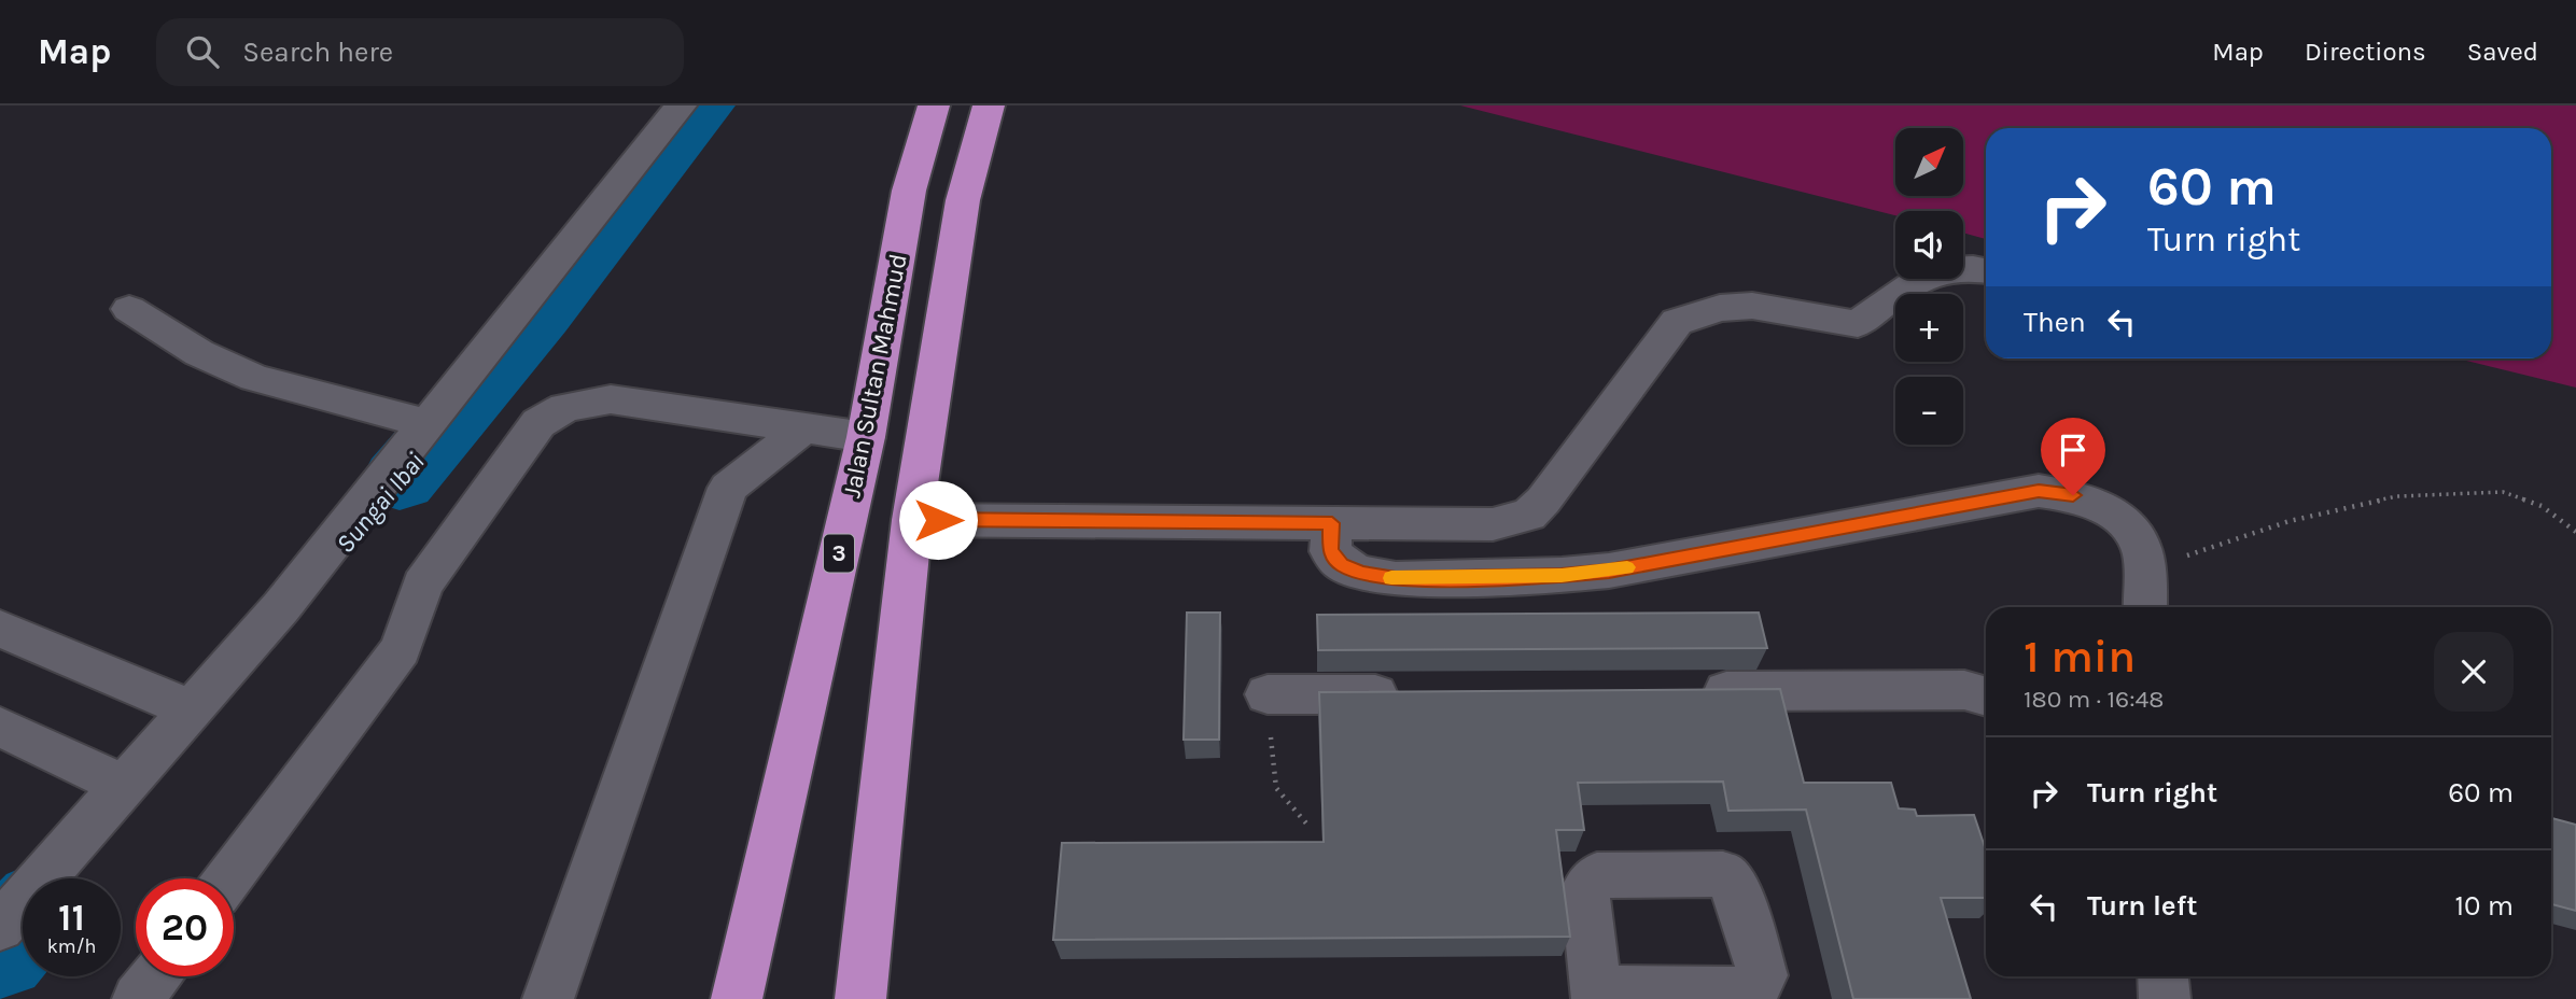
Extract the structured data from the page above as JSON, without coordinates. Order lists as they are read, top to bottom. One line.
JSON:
{"streets":{"highway":["Jalan Sultan Mahmud","3"]},"water":["Sungai Ibai"],"north":"top right","page":{"header":"Map","search":"Search here","nav":["Map","Directions","Saved"],"map_buttons":["+","−"],"turn":["60 m","Turn right"],"then":"Then","heading":["1 min","180 m · 16:48"],"list":[{"name":"Turn right","value":"60 m"},{"name":"Turn left","value":"10 m"}],"speed":"11 km/h","limit":"20"}}
